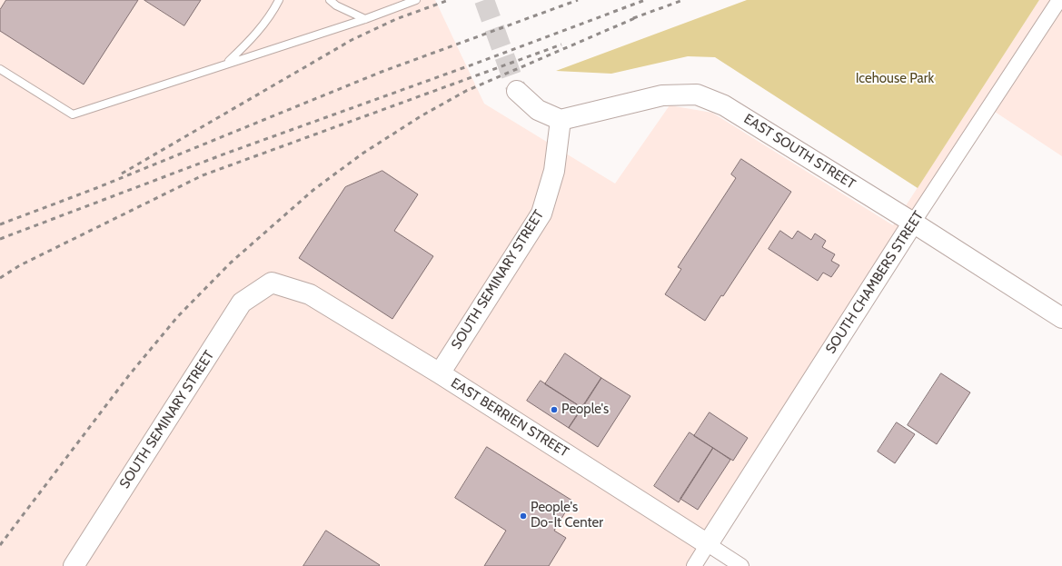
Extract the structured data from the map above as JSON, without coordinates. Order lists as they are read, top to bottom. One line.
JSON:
{"streets":{"street":["EAST SOUTH STREET","SOUTH SEMINARY STREET","SOUTH CHAMBERS STREET","EAST BERRIEN STREET"]},"crossings":[["EAST SOUTH STREET","SOUTH SEMINARY STREET"],["EAST SOUTH STREET","SOUTH CHAMBERS STREET"],["SOUTH SEMINARY STREET","EAST BERRIEN STREET"],["SOUTH CHAMBERS STREET","EAST BERRIEN STREET"]],"parks":["Icehouse Park"],"places":["People's","People's Do-It Center"]}
